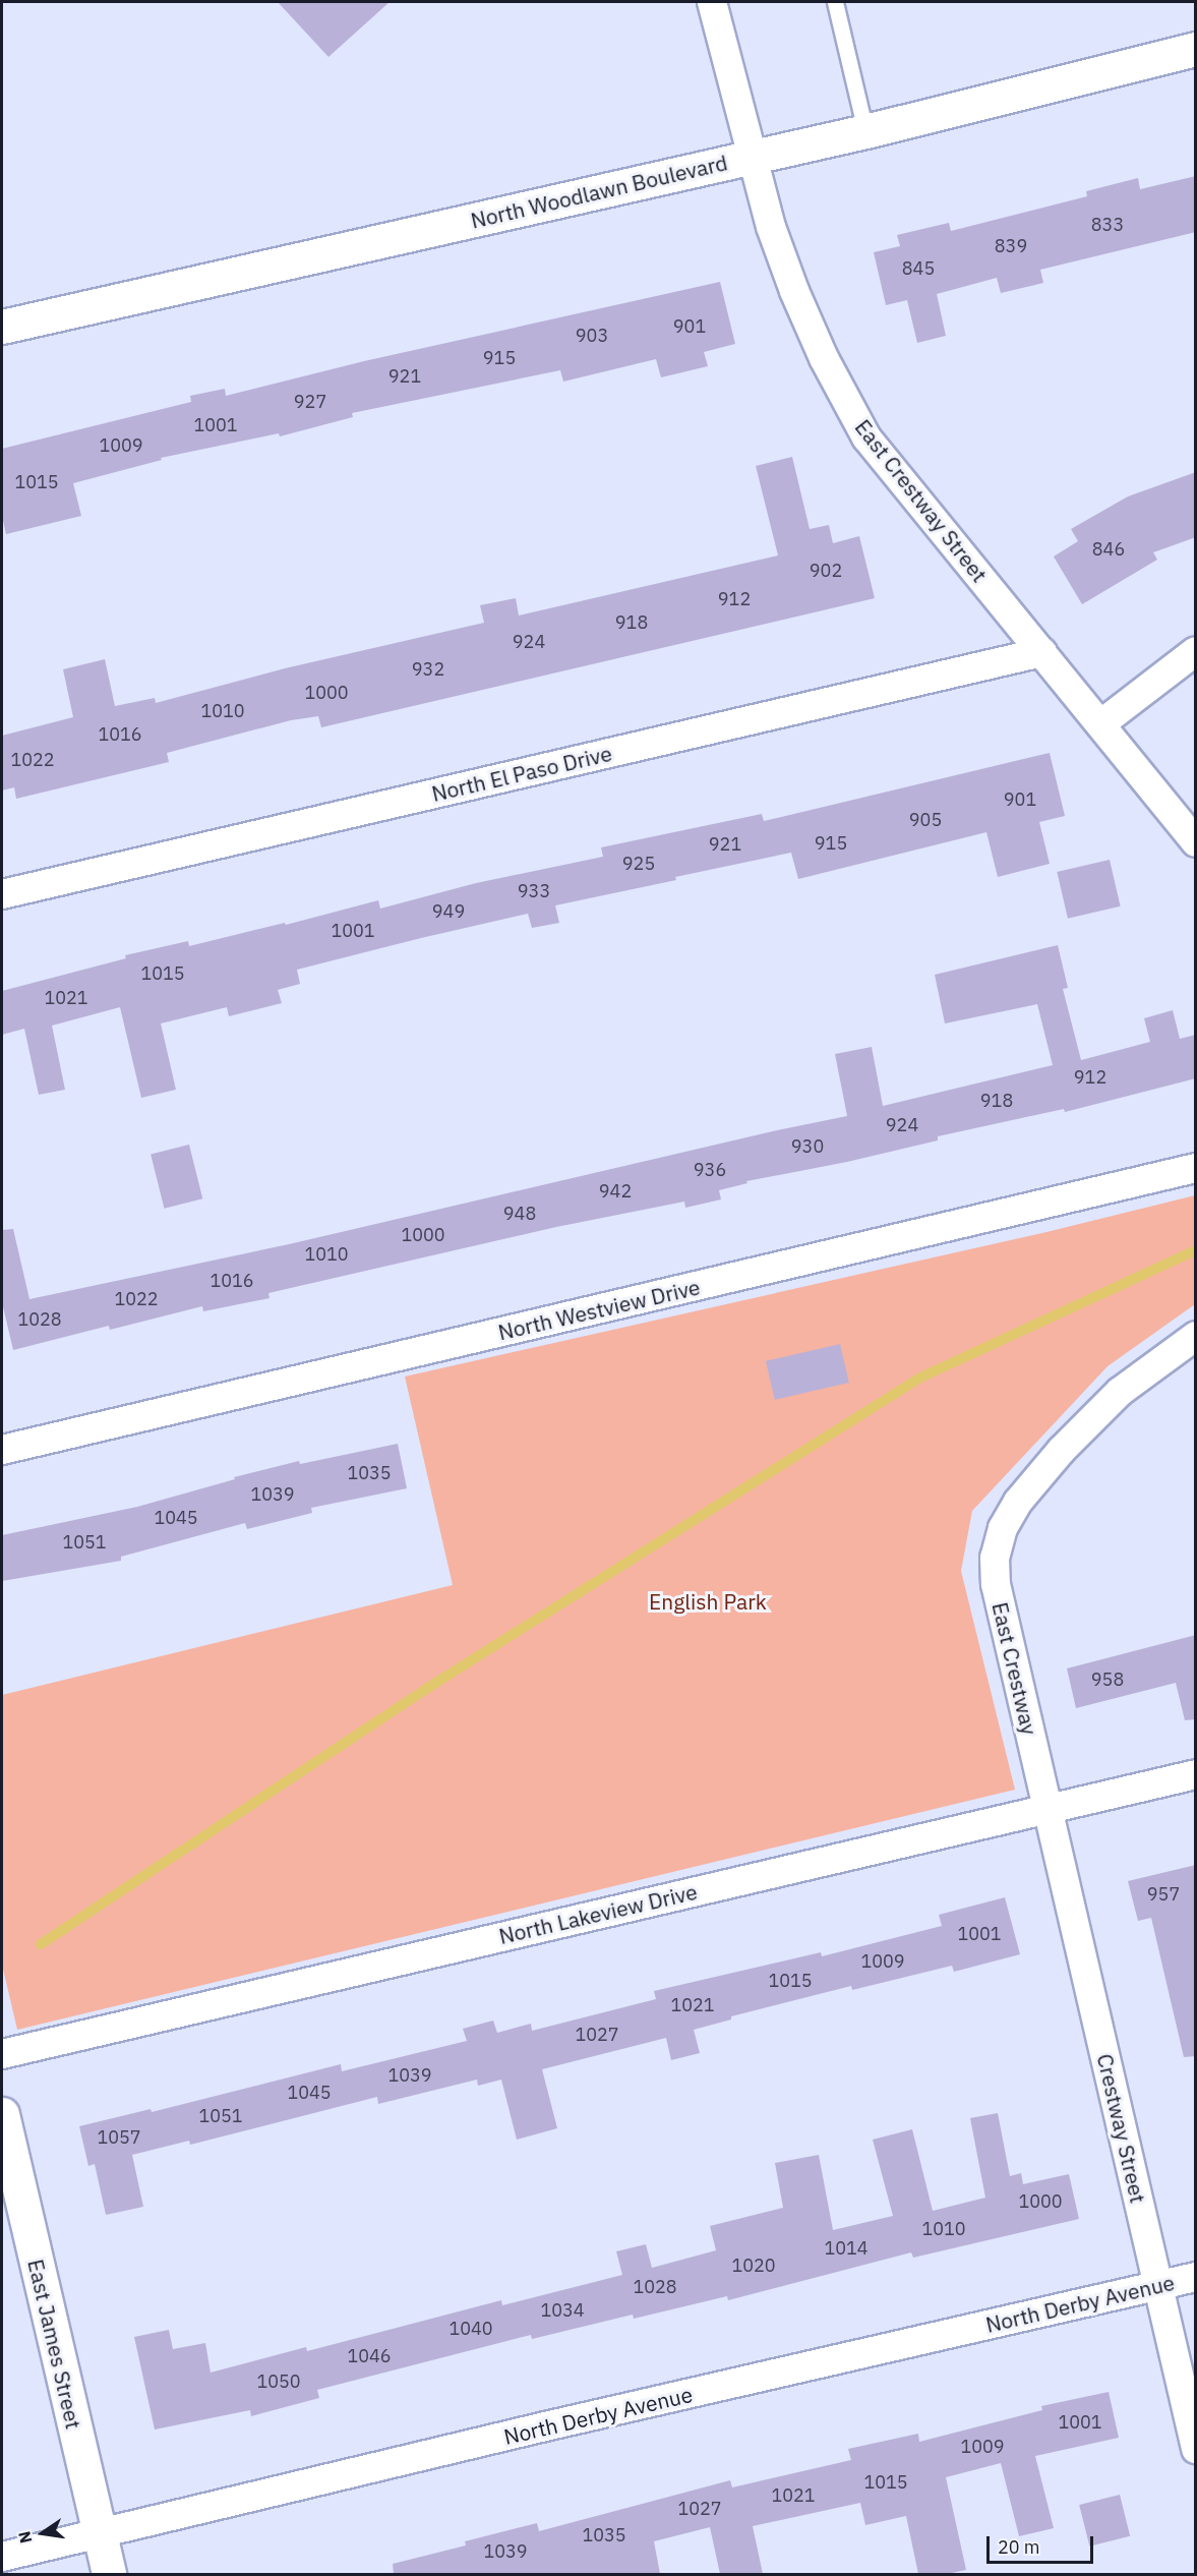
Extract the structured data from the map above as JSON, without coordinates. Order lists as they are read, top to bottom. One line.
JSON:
{"streets":{"street":["North Woodlawn Boulevard","East Crestway Street","North El Paso Drive","North Westview Drive","East Crestway","North Lakeview Drive","Crestway Street","North Derby Avenue","East James Street"]},"crossings":[["North Woodlawn Boulevard","East Crestway Street"],["East Crestway Street","North El Paso Drive"],["East Crestway","North Lakeview Drive"],["East Crestway","Crestway Street"],["North Lakeview Drive","Crestway Street"],["Crestway Street","North Derby Avenue"],["North Derby Avenue","East James Street"]],"parks":["English Park"],"house_numbers":["833","839","845","901","903","915","921","927","1001","1009","1015","846","902","912","918","924","932","1000","1010","1016","1022","901","905","915","921","925","933","949","1001","1015","1021","912","918","924","930","936","942","948","1000","1010","1016","1022","1028","1035","1039","1045","1051","958","957","1001","1009","1015","1021","1027","1039","1045","1051","1057","1000","1010","1014","1020","1028","1034","1040","1046","1050","1001","1009","1015","1021","1027","1035","1039"],"scale_bar":"20 m","north":"left"}
